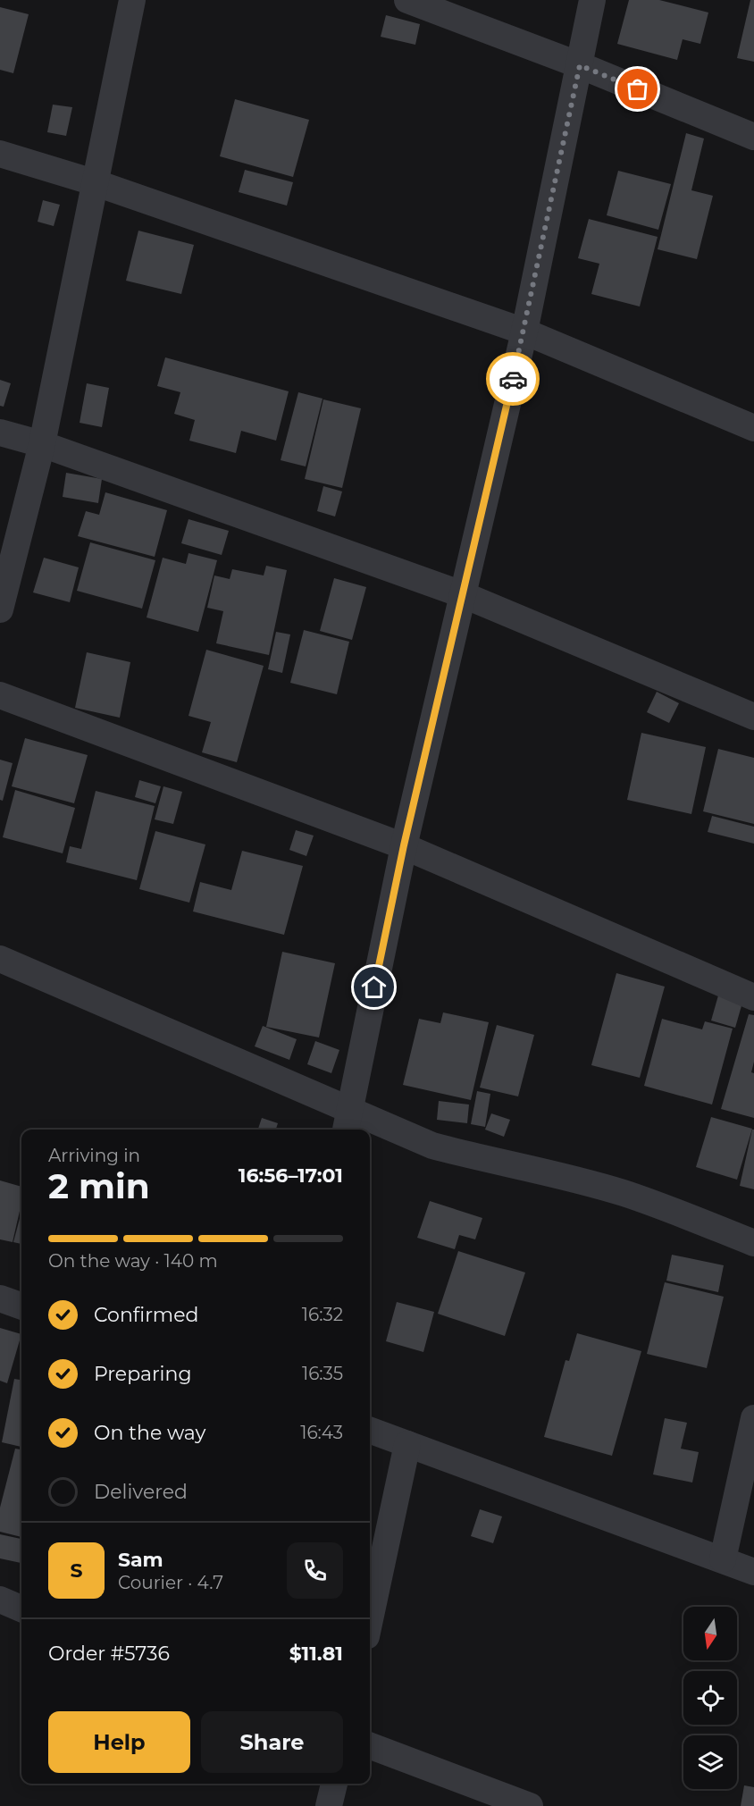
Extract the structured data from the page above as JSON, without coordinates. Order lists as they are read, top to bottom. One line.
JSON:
{"north":"bottom","page":{"heading":["2 min","Arriving in","16:56–17:01"],"panel":["Sam","Courier · 4.7","Order #5736","$11.81"],"bar":"On the way · 140 m","list":[["Confirmed","16:32"],["Preparing","16:35"],["On the way","16:43"],"Delivered"],"round":"S","buttons":["Help","Share"]}}
